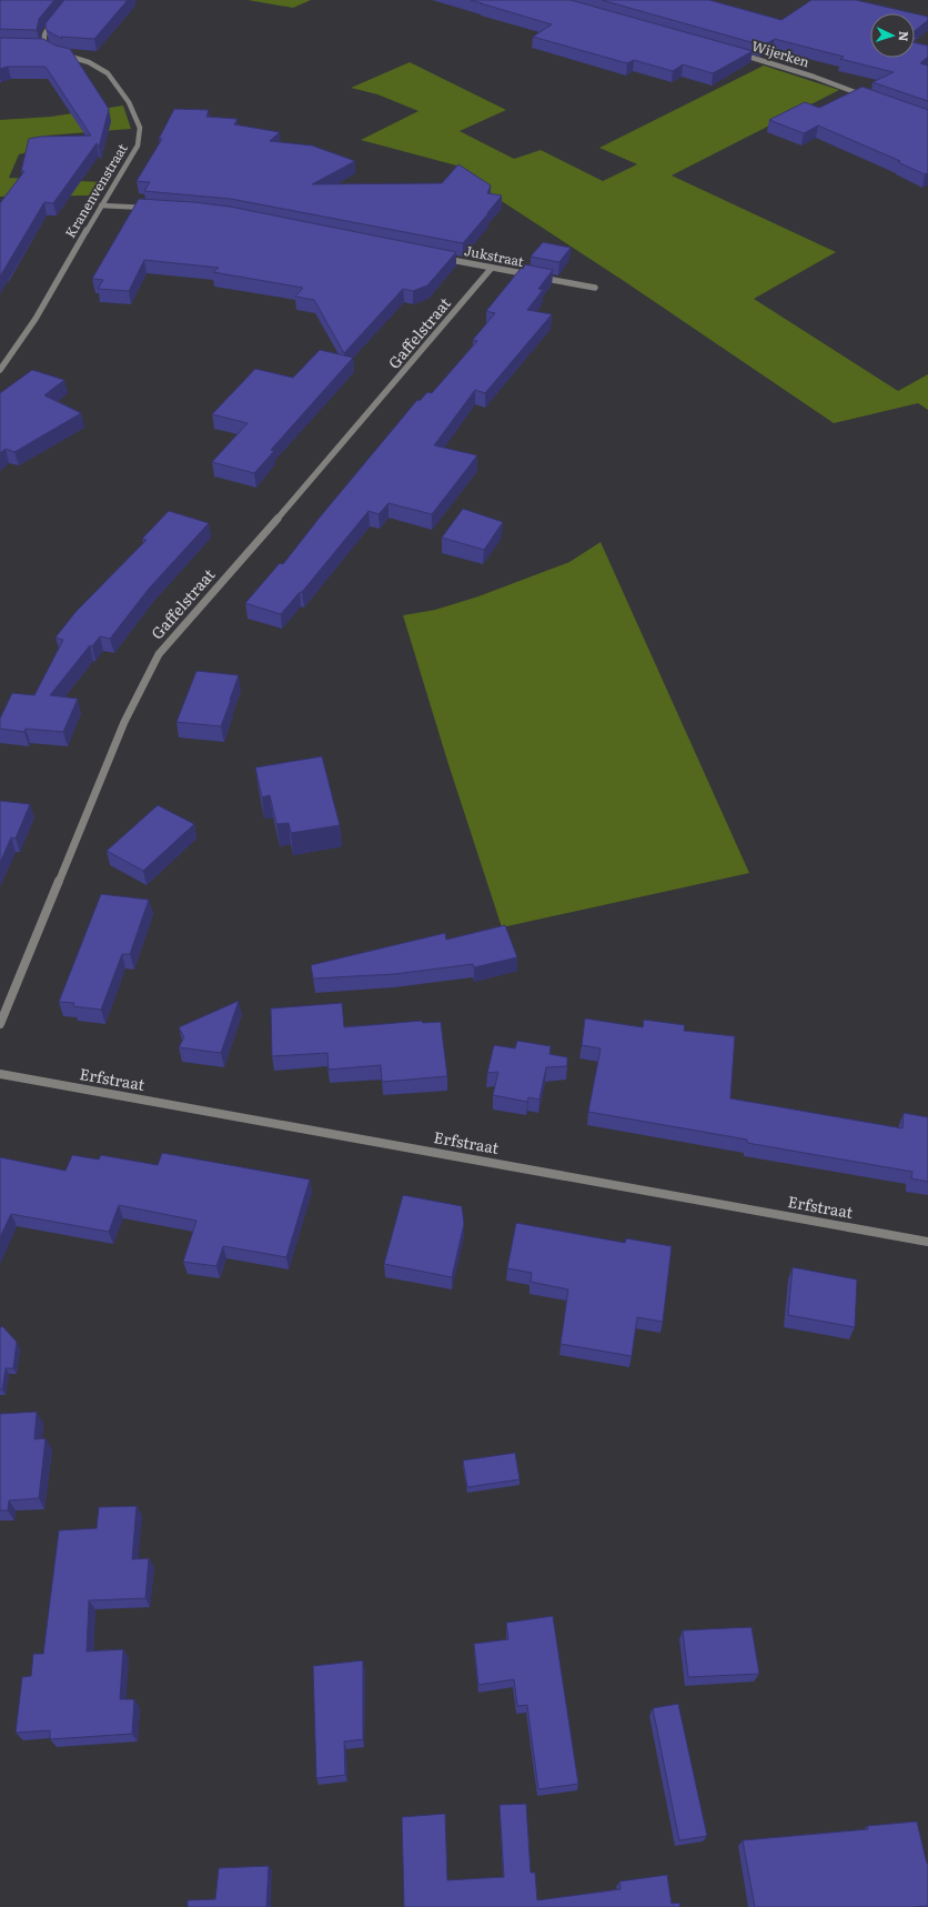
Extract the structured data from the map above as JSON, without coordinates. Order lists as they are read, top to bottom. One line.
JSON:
{"streets":{"street":["Wijerken","Kranenvenstraat","Jukstraat","Gaffelstraat","Erfstraat"]},"crossings":[["Jukstraat","Gaffelstraat"]],"north":"right"}
